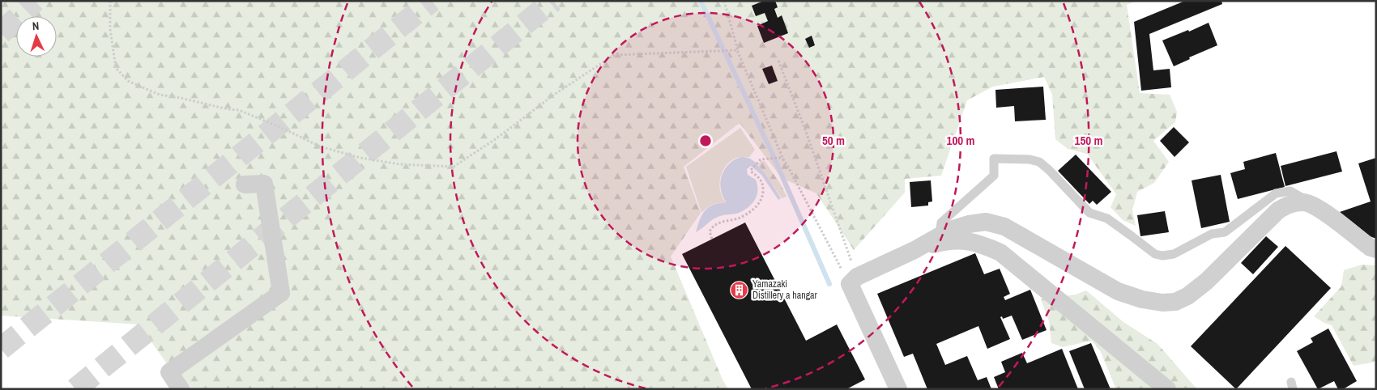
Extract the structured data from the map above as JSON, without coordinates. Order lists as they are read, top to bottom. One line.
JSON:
{"places":{"building":["Yamazaki Distillery a hangar"]},"north":"top","rings":["50 m","100 m","150 m"]}
